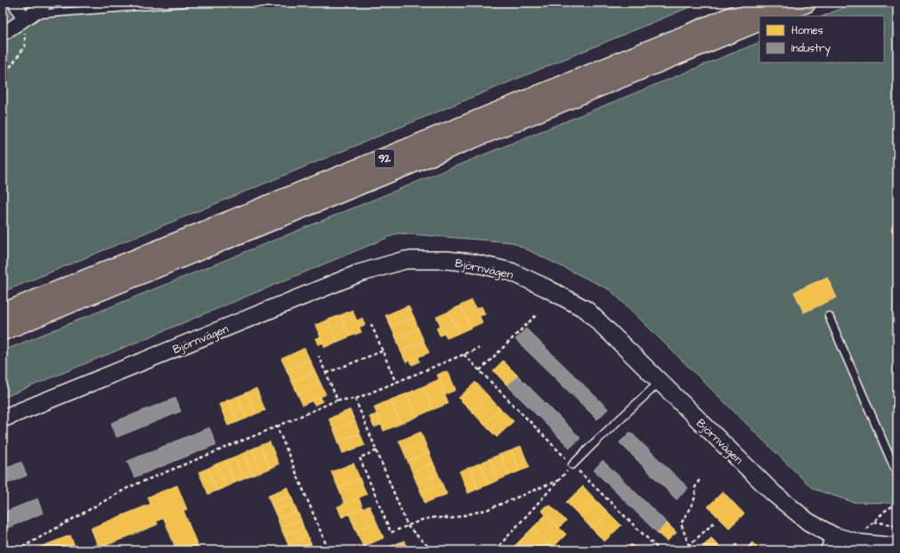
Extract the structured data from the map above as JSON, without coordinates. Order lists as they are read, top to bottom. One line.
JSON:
{"streets":{"highway":["92"],"street":["Björnvägen"]},"legend":["Homes","Industry"]}
